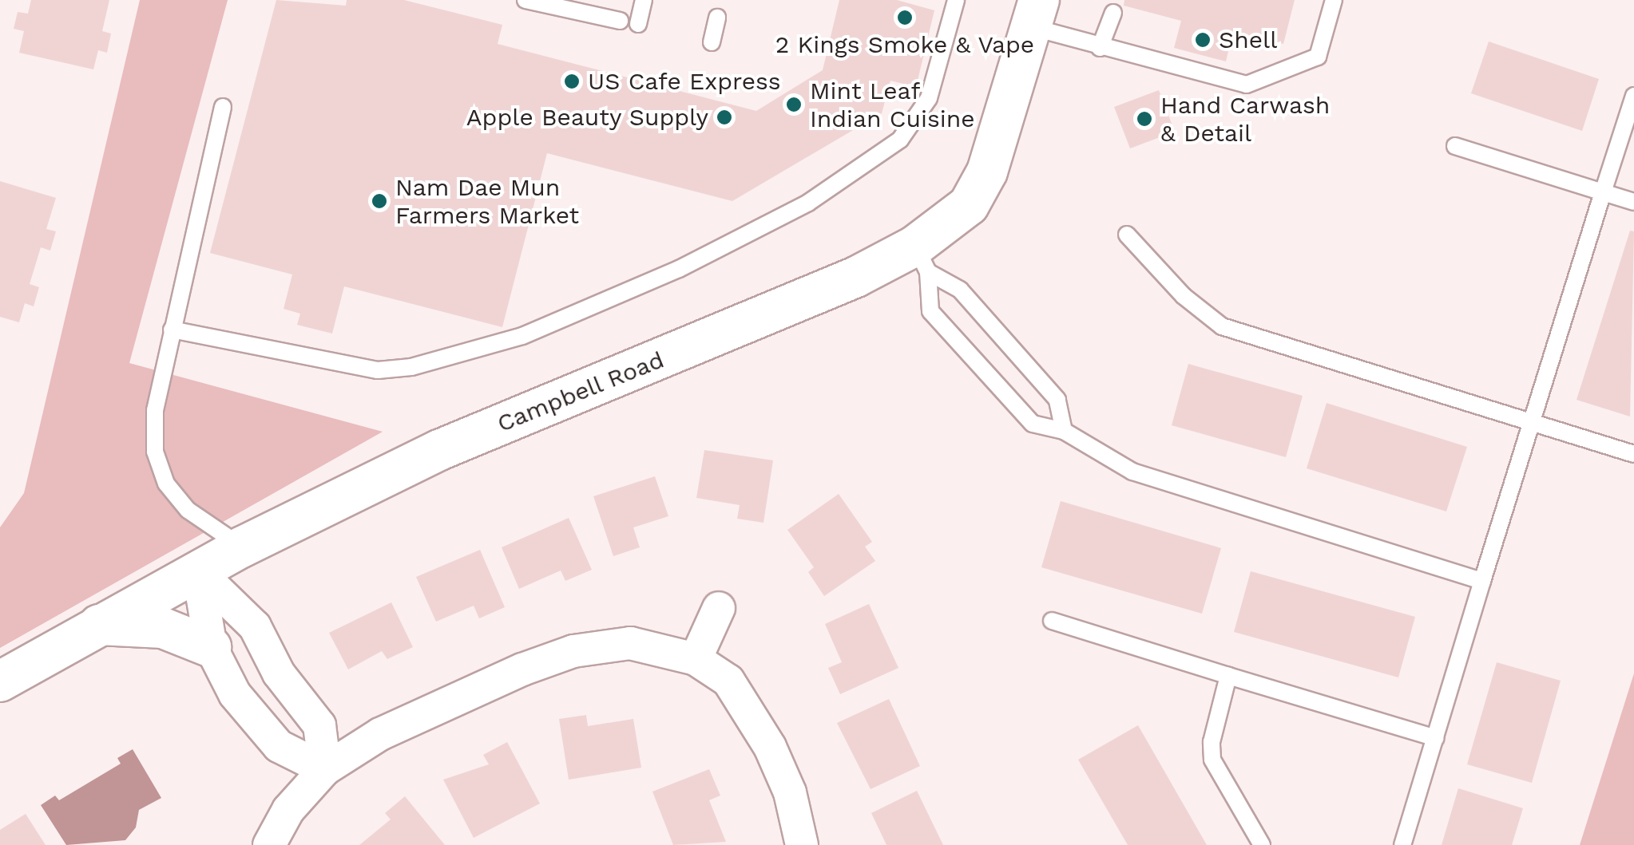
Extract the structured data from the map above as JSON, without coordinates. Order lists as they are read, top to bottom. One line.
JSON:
{"streets":{"street":["Campbell Road"]},"places":["2 Kings Smoke & Vape","Shell","US Cafe Express","Mint Leaf Indian Cuisine","Apple Beauty Supply","Hand Carwash & Detail","Nam Dae Mun Farmers Market"]}
